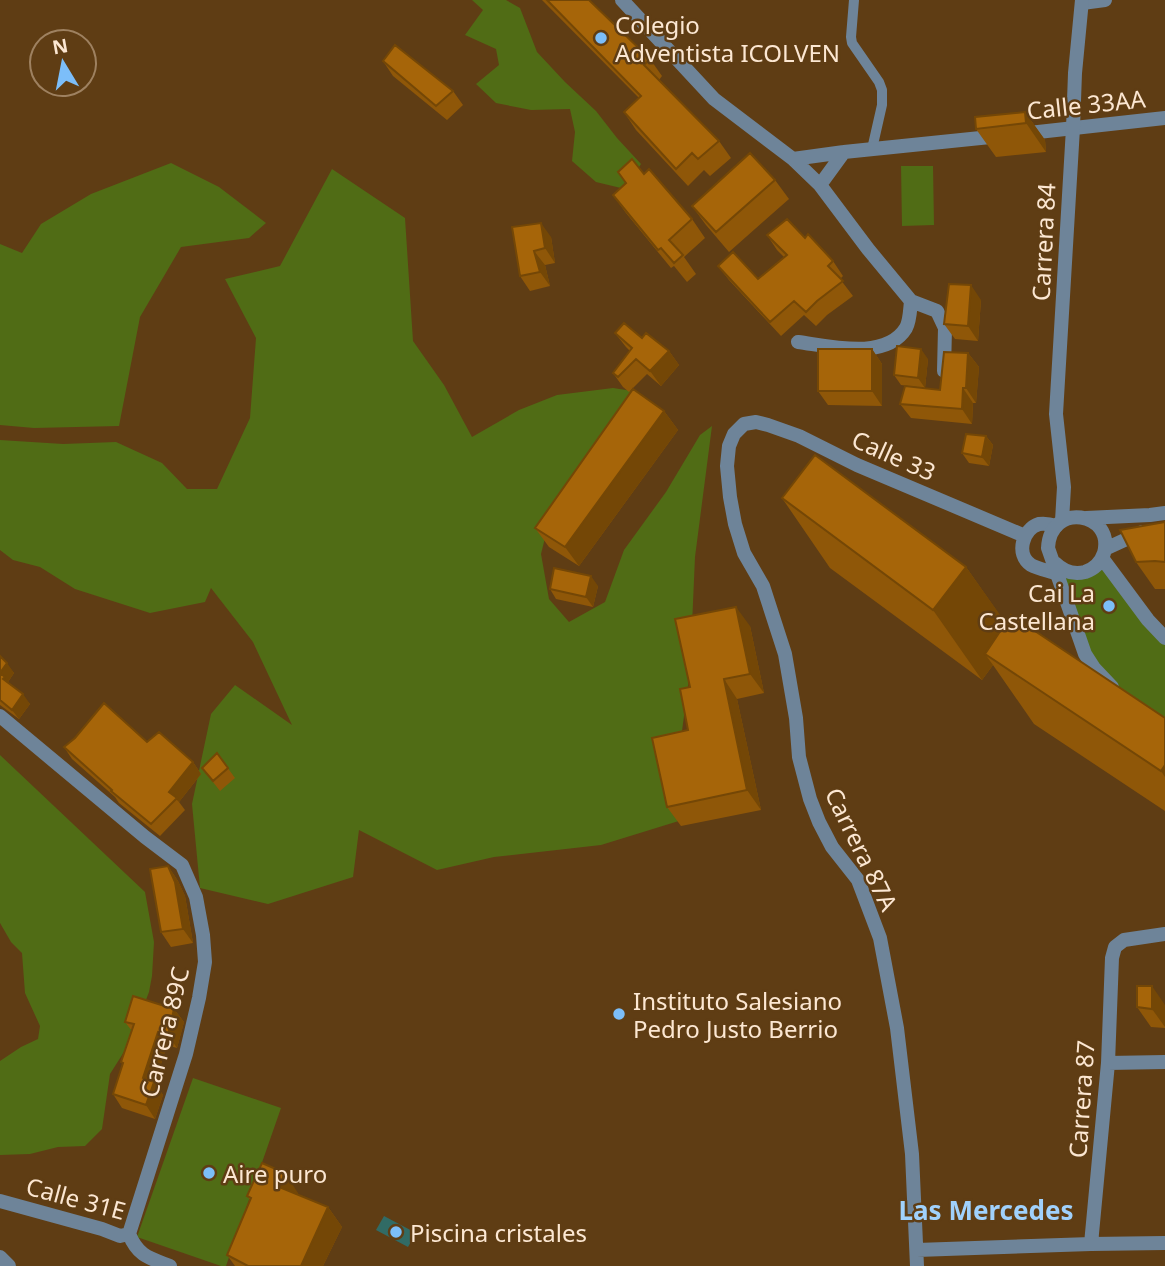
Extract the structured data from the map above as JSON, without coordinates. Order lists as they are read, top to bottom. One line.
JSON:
{"streets":{"street":["Calle 33AA","Carrera 84","Calle 33","Carrera 87A","Carrera 89C","Carrera 87","Calle 31E"]},"crossings":[["Calle 33AA","Carrera 84"],["Calle 33","Carrera 87A"],["Carrera 89C","Calle 31E"]],"districts":["Las Mercedes"],"places":["Colegio Adventista ICOLVEN","Cai La Castellana","Instituto Salesiano Pedro Justo Berrio","Aire puro","Piscina cristales"],"north":"top"}
